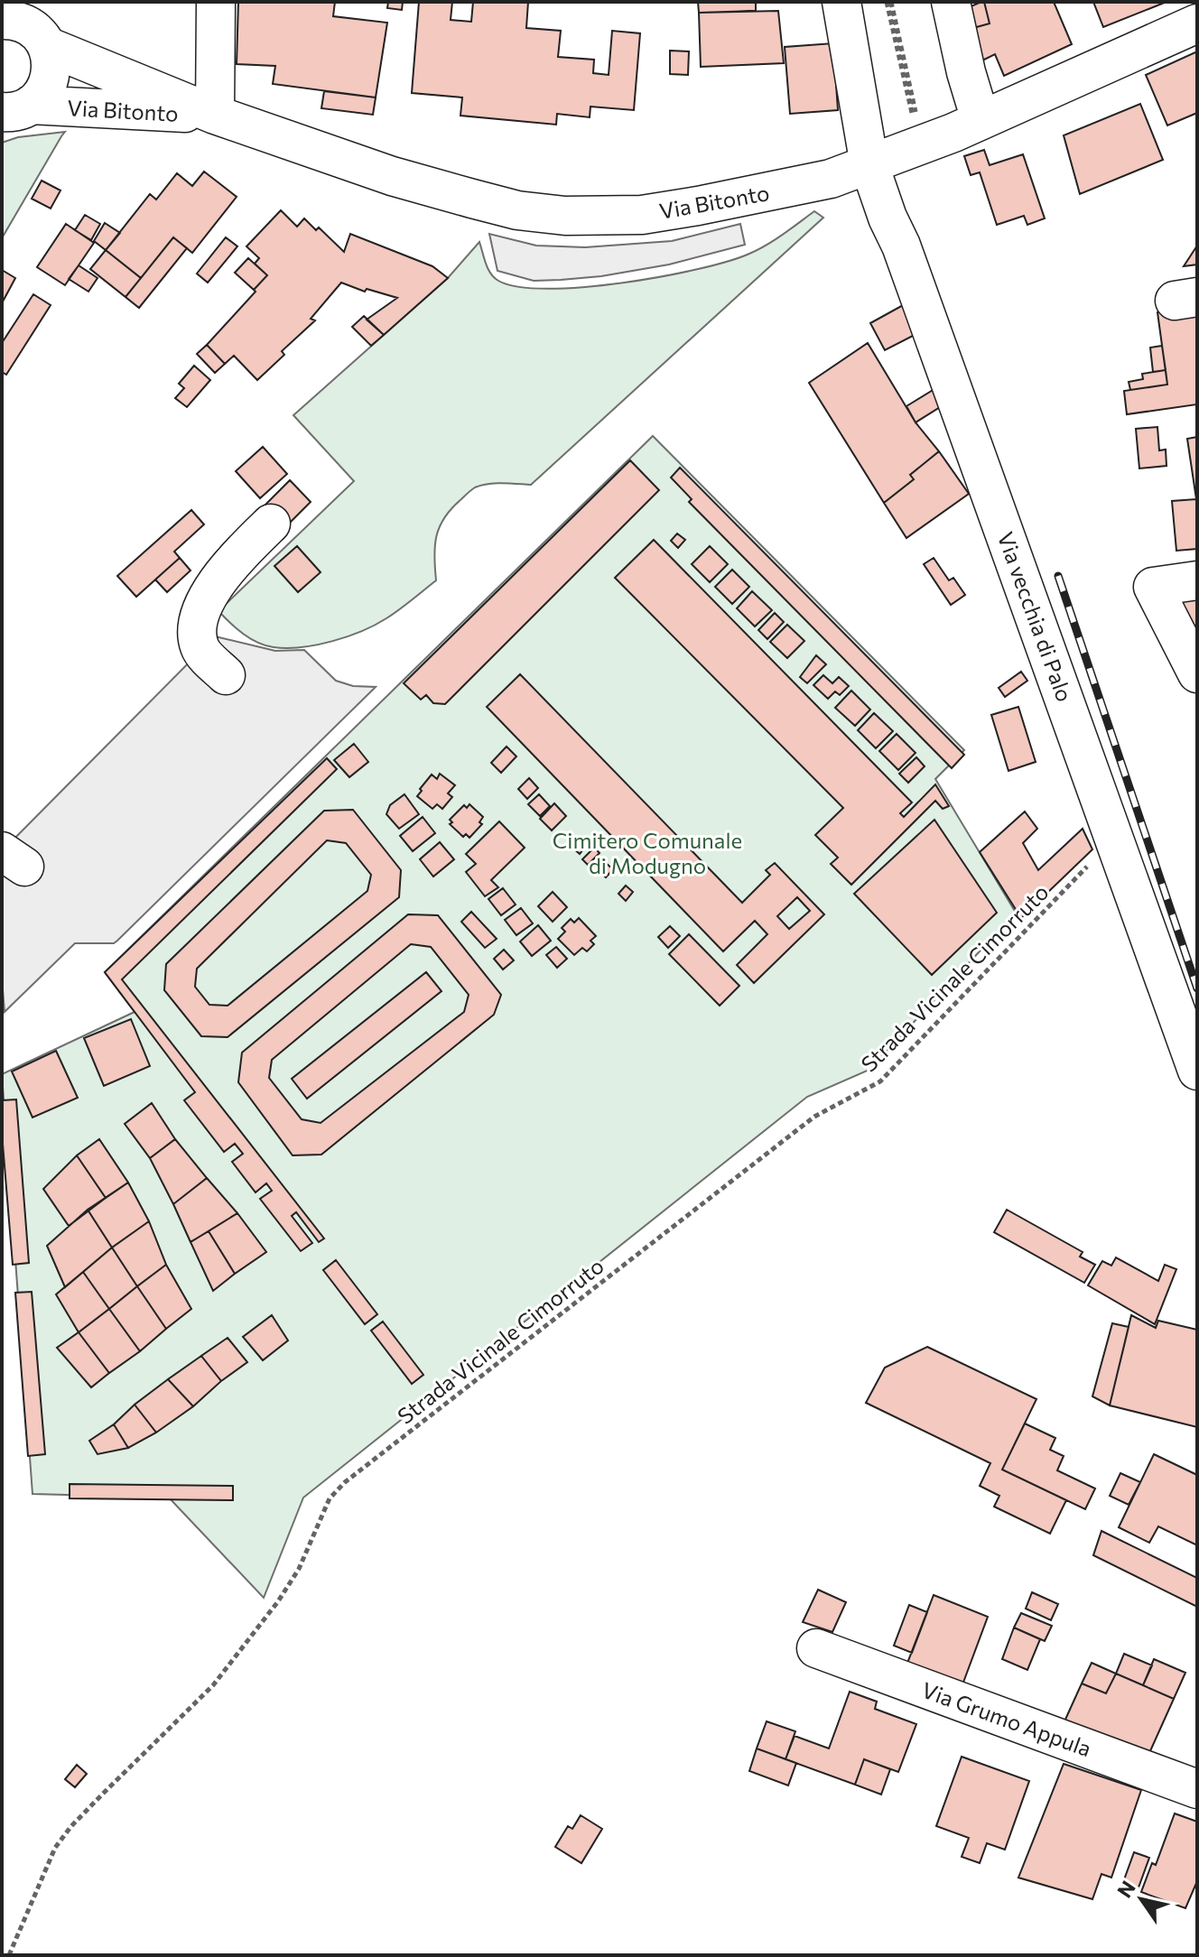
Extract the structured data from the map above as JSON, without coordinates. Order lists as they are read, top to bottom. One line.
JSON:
{"streets":{"street":["Via Bitonto","Via vecchia di Palo","Via Grumo Appula"],"path":["Strada Vicinale Cimorruto"]},"crossings":[["Via Bitonto","Via vecchia di Palo"],["Via vecchia di Palo","Strada Vicinale Cimorruto"]],"parks":["Cimitero Comunale di Modugno"],"north":"top left"}
